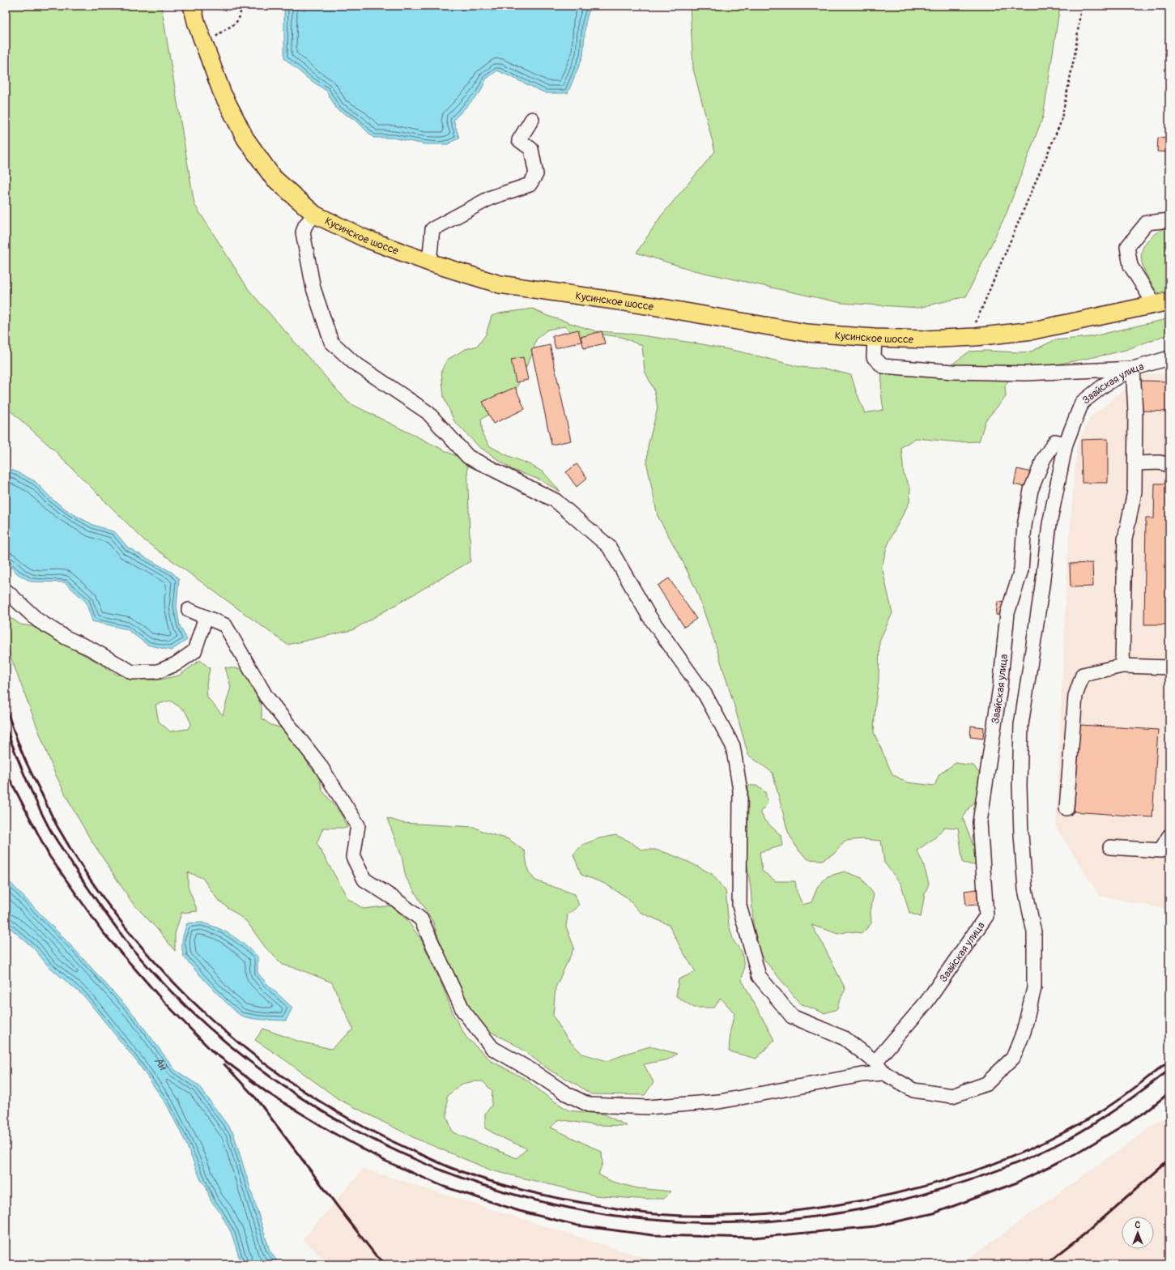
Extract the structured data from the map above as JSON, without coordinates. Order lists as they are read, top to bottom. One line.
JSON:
{"streets":{"main road":["Кусинское шоссе"],"street":["Заайская улица"]},"water":["Ай"],"north":"top"}
